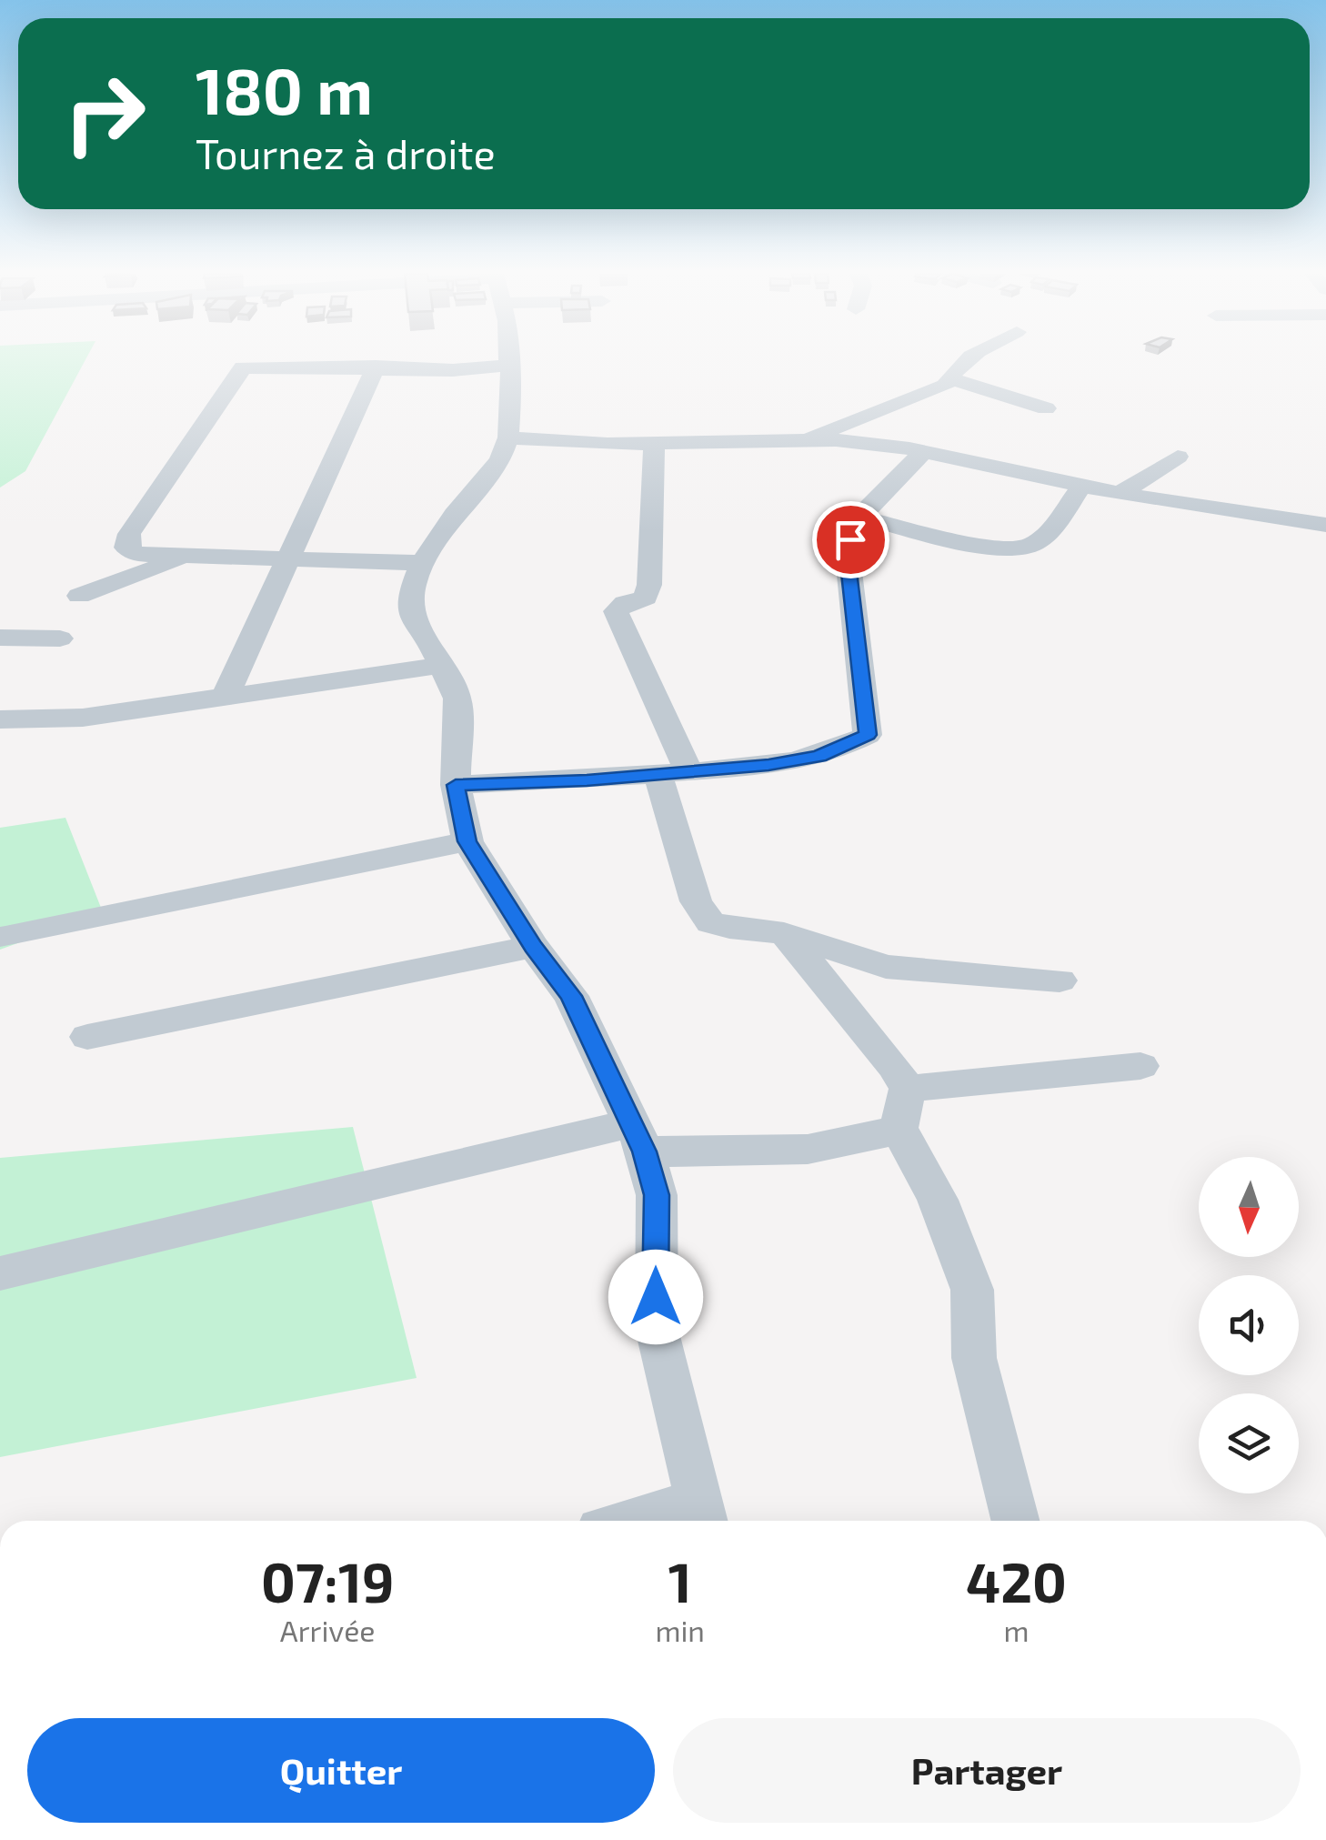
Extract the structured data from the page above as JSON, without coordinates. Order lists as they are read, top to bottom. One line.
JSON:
{"north":"bottom","page":{"turn":["180 m","Tournez à droite"],"eta":["07:19","Arrivée","1","min","420","m"],"buttons":["Quitter","Partager"]}}
